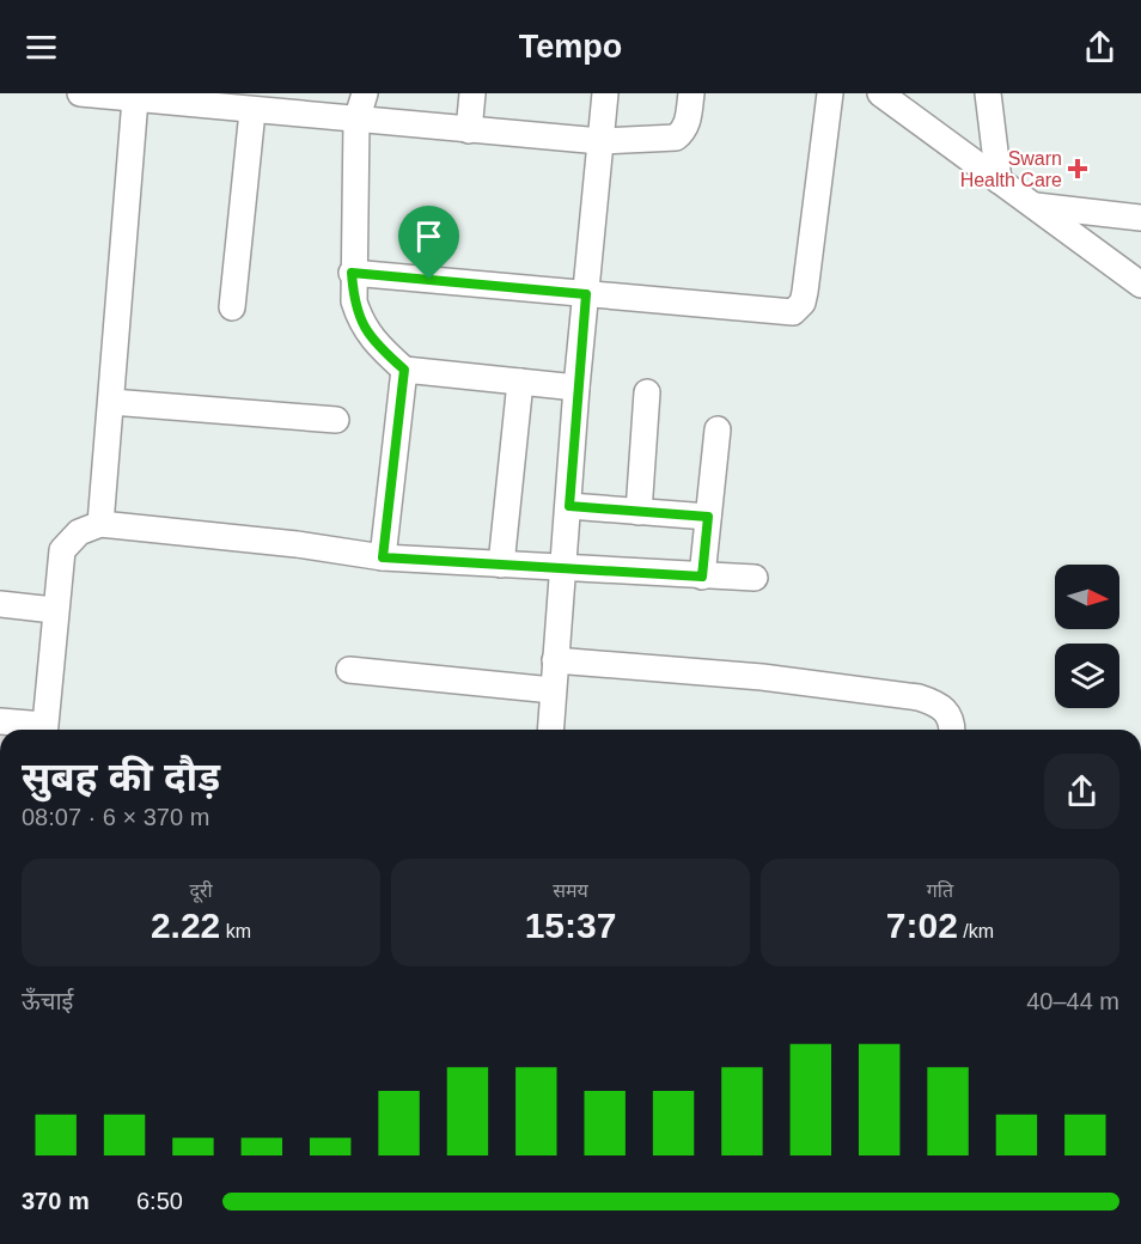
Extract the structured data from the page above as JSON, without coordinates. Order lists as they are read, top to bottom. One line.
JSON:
{"places":{"health":["Swarn Health Care"]},"north":"right","page":{"header":"Tempo","heading":["सुबह की दौड़","08:07 · 6 × 370 m"],"stats":[["दूरी","2.22 km"],["समय","15:37"],["गति","7:02 /km"]],"chart":["ऊँचाई","40–44 m"],"list":[{"name":"370 m","note":"6:50"}]}}
